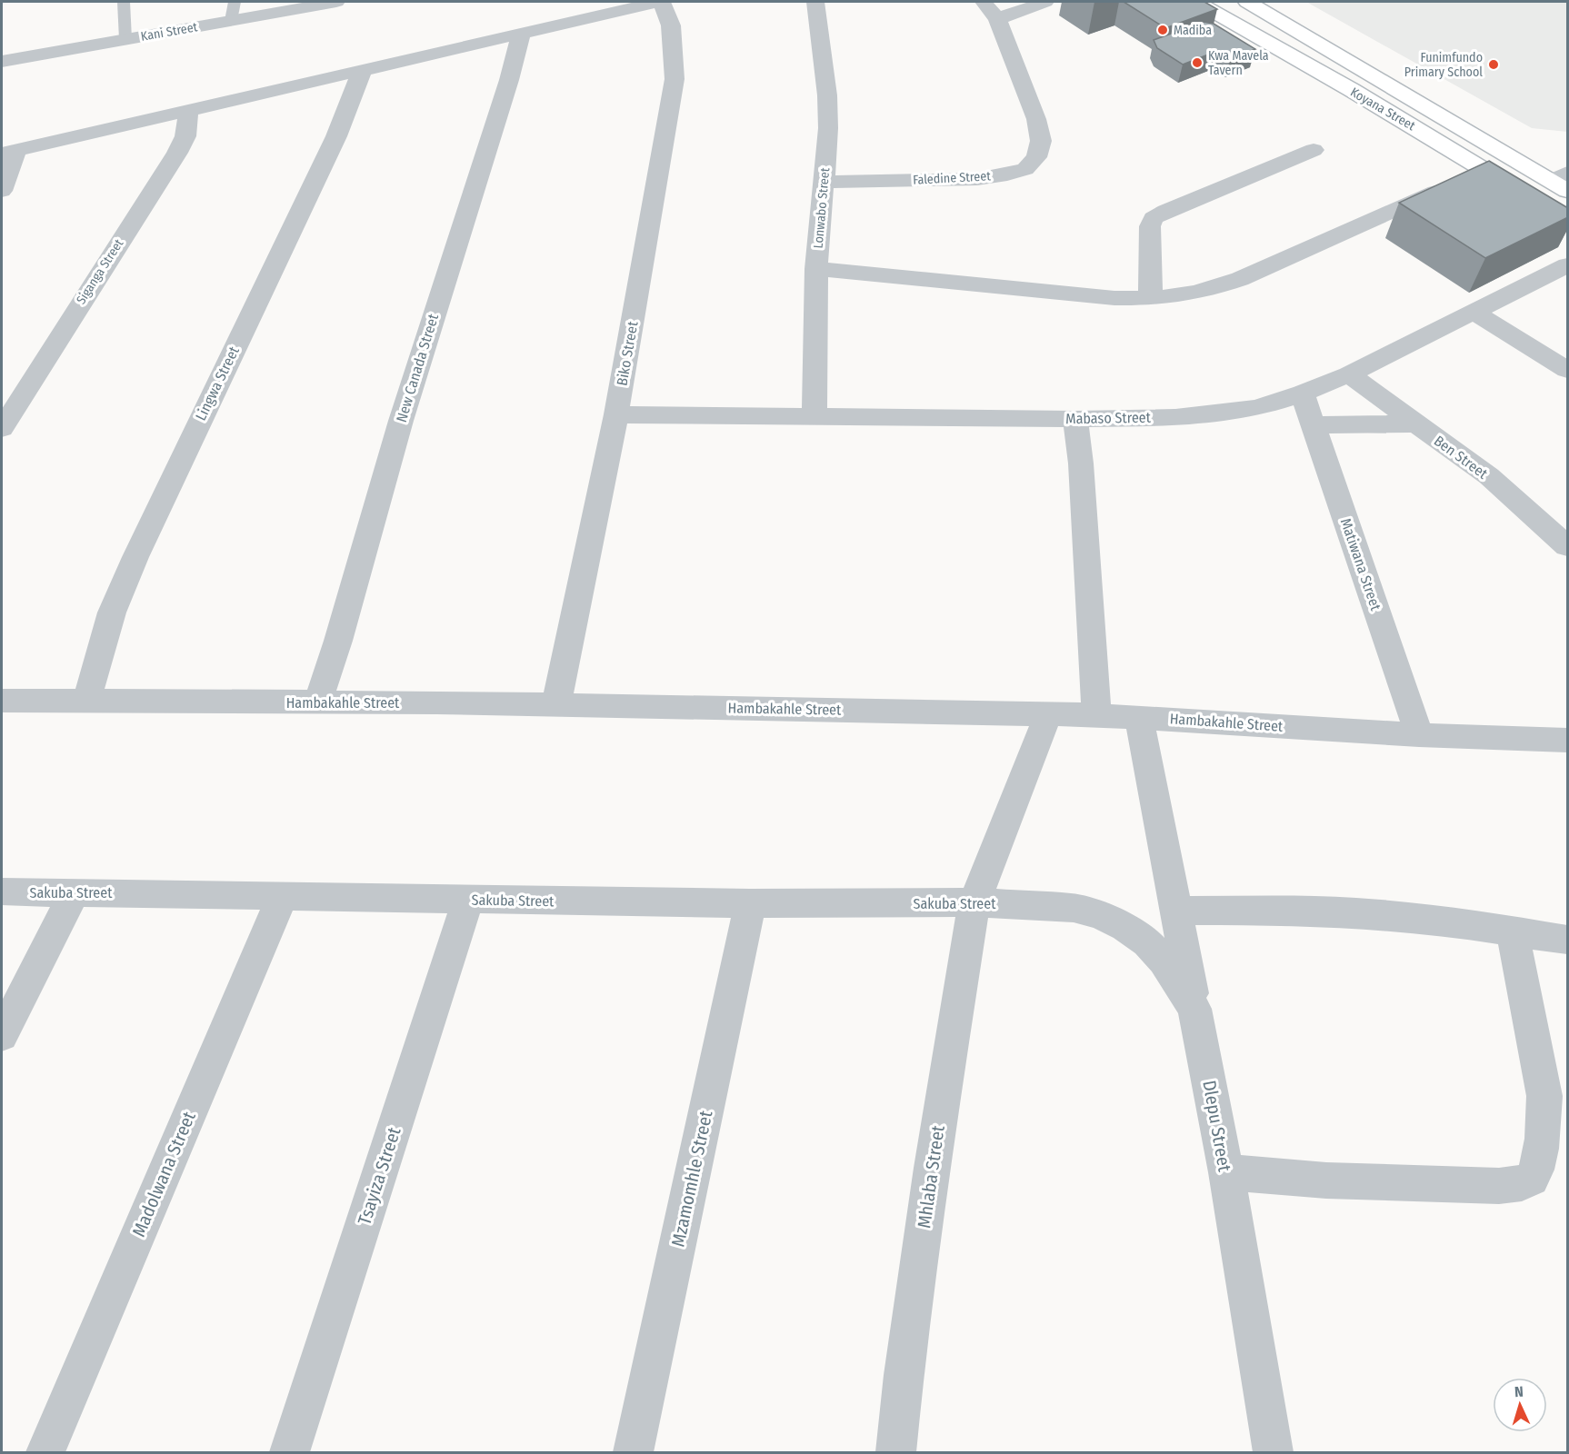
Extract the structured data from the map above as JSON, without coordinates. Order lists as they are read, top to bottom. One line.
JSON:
{"streets":{"main road":["Koyana Street"],"street":["Kani Street","Faledine Street","Lonwabo Street","Siganga Street","Biko Street","New Canada Street","Lingwa Street","Mabaso Street","Ben Street","Matiwana Street","Hambakahle Street","Sakuba Street","Dlepu Street","Madolwana Street","Tsayiza Street","Mhlaba Street","Mzamomhle Street"]},"crossings":[["Faledine Street","Lonwabo Street"],["Lonwabo Street","Mabaso Street"],["Biko Street","Mabaso Street"],["Biko Street","Hambakahle Street"],["New Canada Street","Hambakahle Street"],["Lingwa Street","Hambakahle Street"],["Mabaso Street","Ben Street"],["Mabaso Street","Matiwana Street"],["Matiwana Street","Hambakahle Street"],["Hambakahle Street","Mhlaba Street"],["Sakuba Street","Dlepu Street"],["Sakuba Street","Madolwana Street"],["Sakuba Street","Tsayiza Street"],["Sakuba Street","Mhlaba Street"],["Sakuba Street","Mzamomhle Street"]],"places":["Madiba","Kwa Mavela Tavern","Funimfundo Primary School"],"north":"top"}
